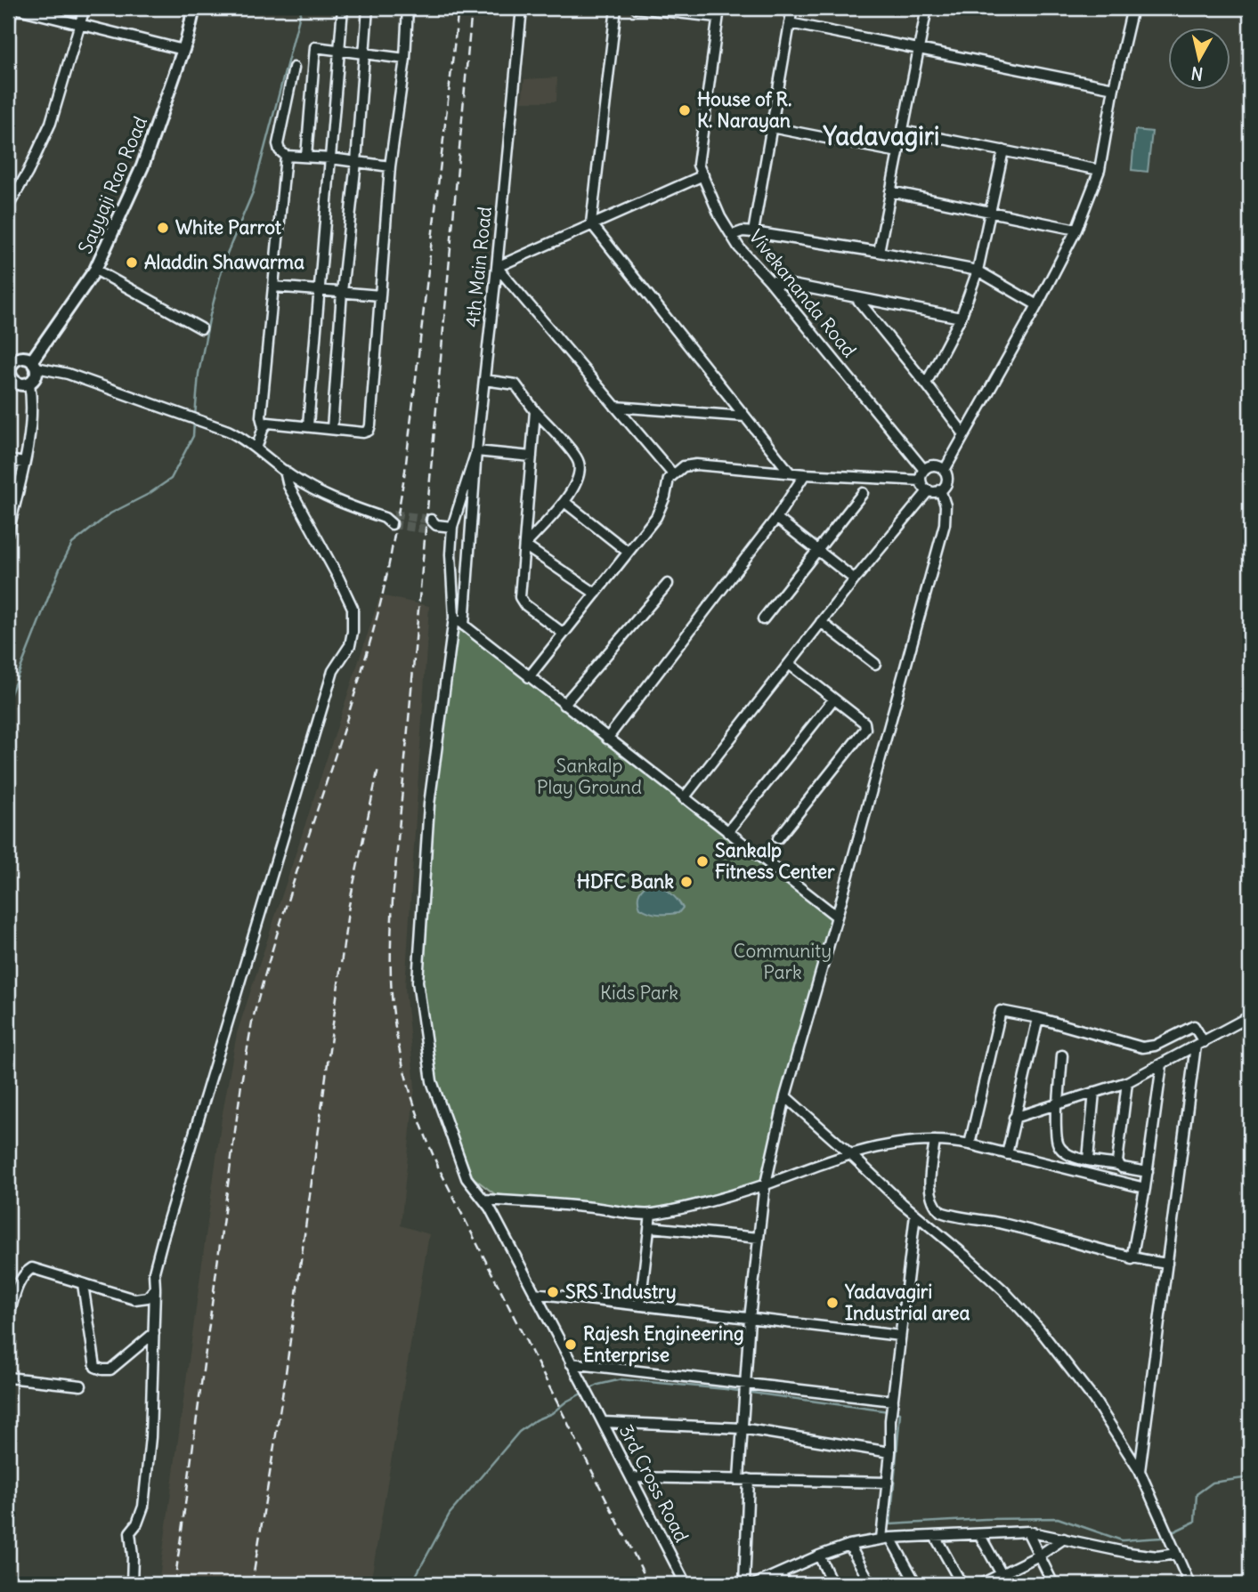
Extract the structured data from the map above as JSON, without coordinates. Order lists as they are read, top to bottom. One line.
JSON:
{"streets":{"main road":["Sayyaji Rao Road"],"street":["4th Main Road","Vivekananda Road","3rd Cross Road"]},"crossings":[["4th Main Road","3rd Cross Road"]],"districts":["Yadavagiri"],"parks":["Sankalp Play Ground","Community Park","Kids Park"],"places":["House of R. K. Narayan","White Parrot","Aladdin Shawarma","Sankalp Fitness Center","HDFC Bank","SRS Industry","Yadavagiri Industrial area","Rajesh Engineering Enterprise"],"north":"bottom"}
